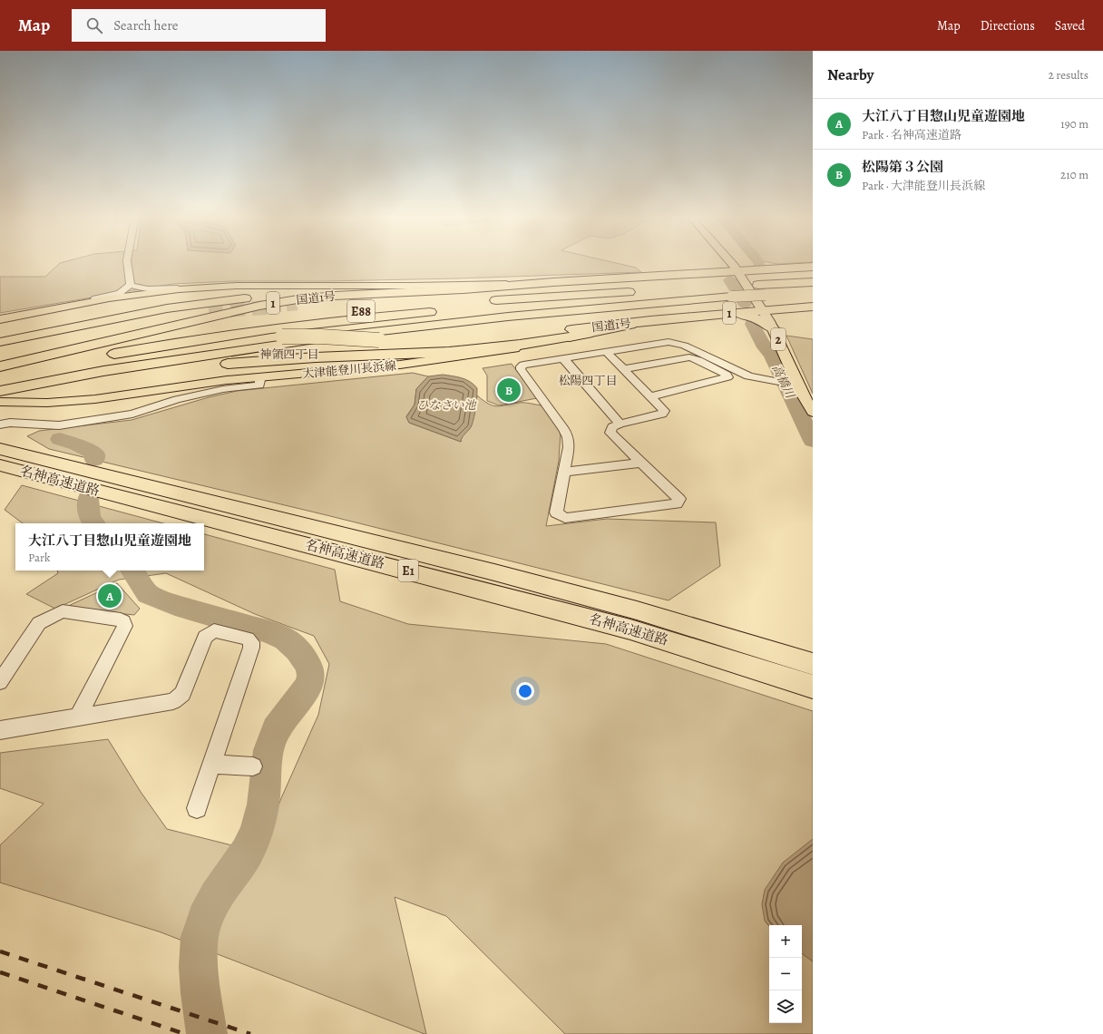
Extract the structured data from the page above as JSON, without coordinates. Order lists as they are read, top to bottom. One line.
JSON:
{"streets":{"highway":["国道1号","1","E88","名神高速道路","E1"],"main road":["2","大津能登川長浜線"]},"crossings":[["国道1号","E88"],["国道1号","2"],["国道1号","大津能登川長浜線"]],"districts":["神領四丁目","松陽四丁目"],"water":["高橋川","ひなさい池"],"page":{"header":"Map","search":"Search here","nav":["Map","Directions","Saved"],"heading":["Nearby","2 results"],"list":[{"mark":"A","name":"大江八丁目惣山児童遊園地","note":"Park · 名神高速道路","value":"190 m"},{"mark":"B","name":"松陽第３公園","note":"Park · 大津能登川長浜線","value":"210 m"}],"pins":["B","A"],"popup":["大江八丁目惣山児童遊園地","Park"],"map_buttons":["+","−"]}}
